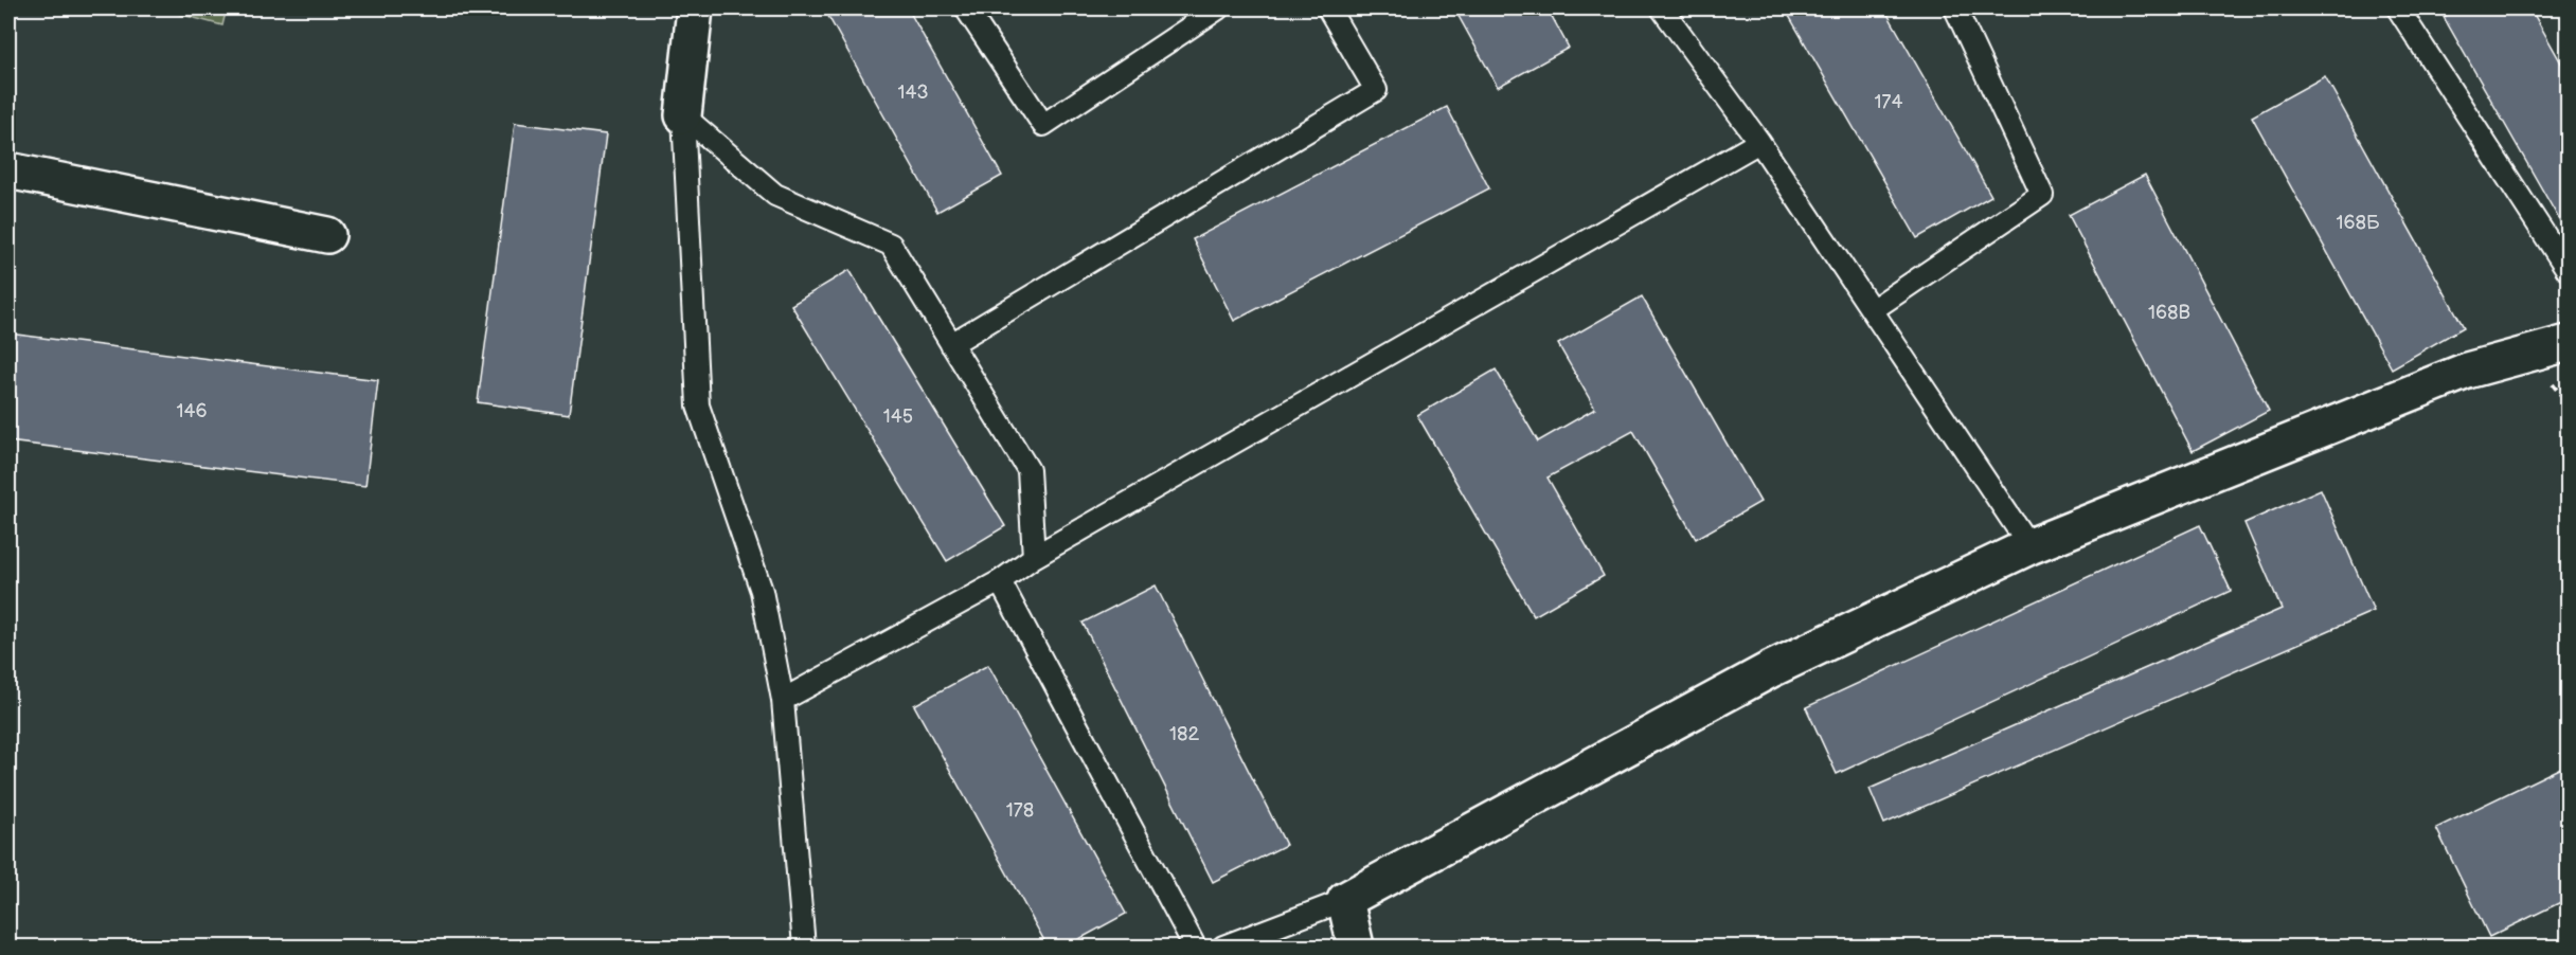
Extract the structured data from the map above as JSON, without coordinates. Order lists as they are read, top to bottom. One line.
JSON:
{"house_numbers":["143","174","168Б","168В","146","145","182","178"]}
